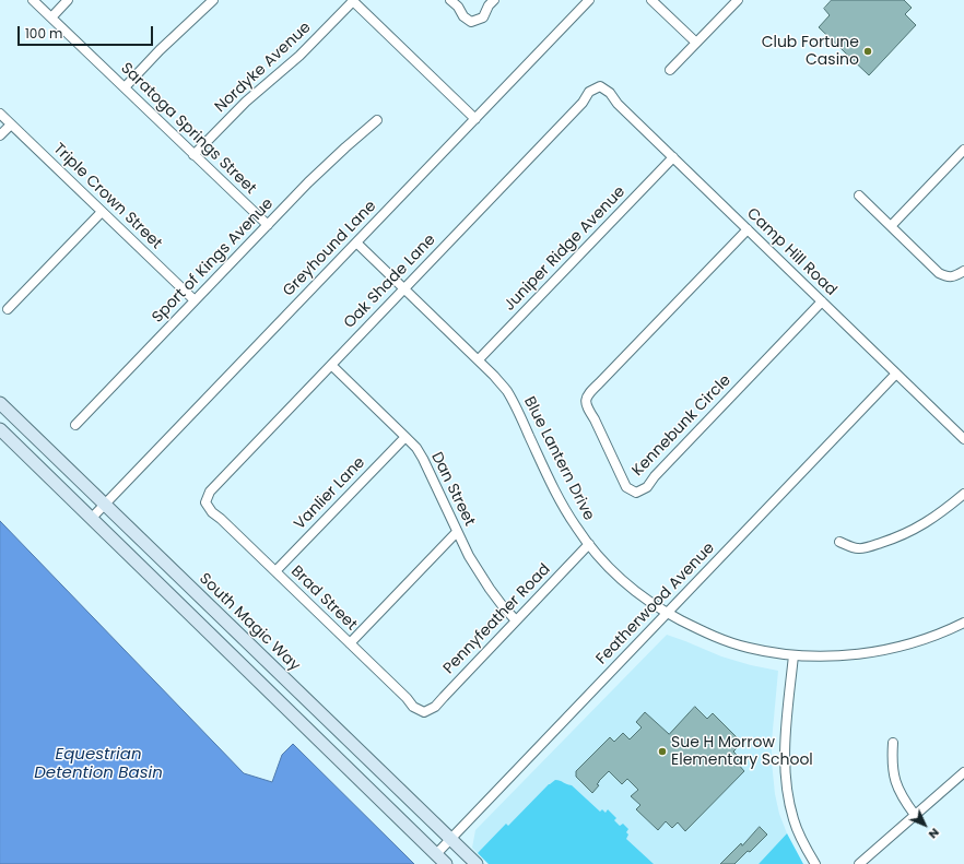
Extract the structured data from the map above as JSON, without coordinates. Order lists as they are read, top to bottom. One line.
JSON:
{"streets":{"street":["Nordyke Avenue","Saratoga Springs Street","Triple Crown Street","Greyhound Lane","Juniper Ridge Avenue","Camp Hill Road","Sport of Kings Avenue","Oak Shade Lane","Kennebunk Circle","Blue Lantern Drive","Dan Street","Vanlier Lane","Brad Street","Featherwood Avenue","Pennyfeather Road","South Magic Way"]},"crossings":[["Nordyke Avenue","Saratoga Springs Street"],["Saratoga Springs Street","Sport of Kings Avenue"],["Triple Crown Street","Sport of Kings Avenue"],["Greyhound Lane","Blue Lantern Drive"],["Greyhound Lane","South Magic Way"],["Juniper Ridge Avenue","Camp Hill Road"],["Juniper Ridge Avenue","Blue Lantern Drive"],["Camp Hill Road","Oak Shade Lane"],["Camp Hill Road","Kennebunk Circle"],["Camp Hill Road","Featherwood Avenue"],["Oak Shade Lane","Blue Lantern Drive"],["Oak Shade Lane","Dan Street"],["Oak Shade Lane","Brad Street"],["Blue Lantern Drive","Featherwood Avenue"],["Blue Lantern Drive","Pennyfeather Road"],["Dan Street","Vanlier Lane"],["Dan Street","Pennyfeather Road"],["Vanlier Lane","Brad Street"],["Brad Street","Pennyfeather Road"],["Featherwood Avenue","South Magic Way"]],"water":["Equestrian Detention Basin"],"places":["Club Fortune Casino","Sue H Morrow Elementary School"],"scale_bar":"100 m","north":"bottom right"}
